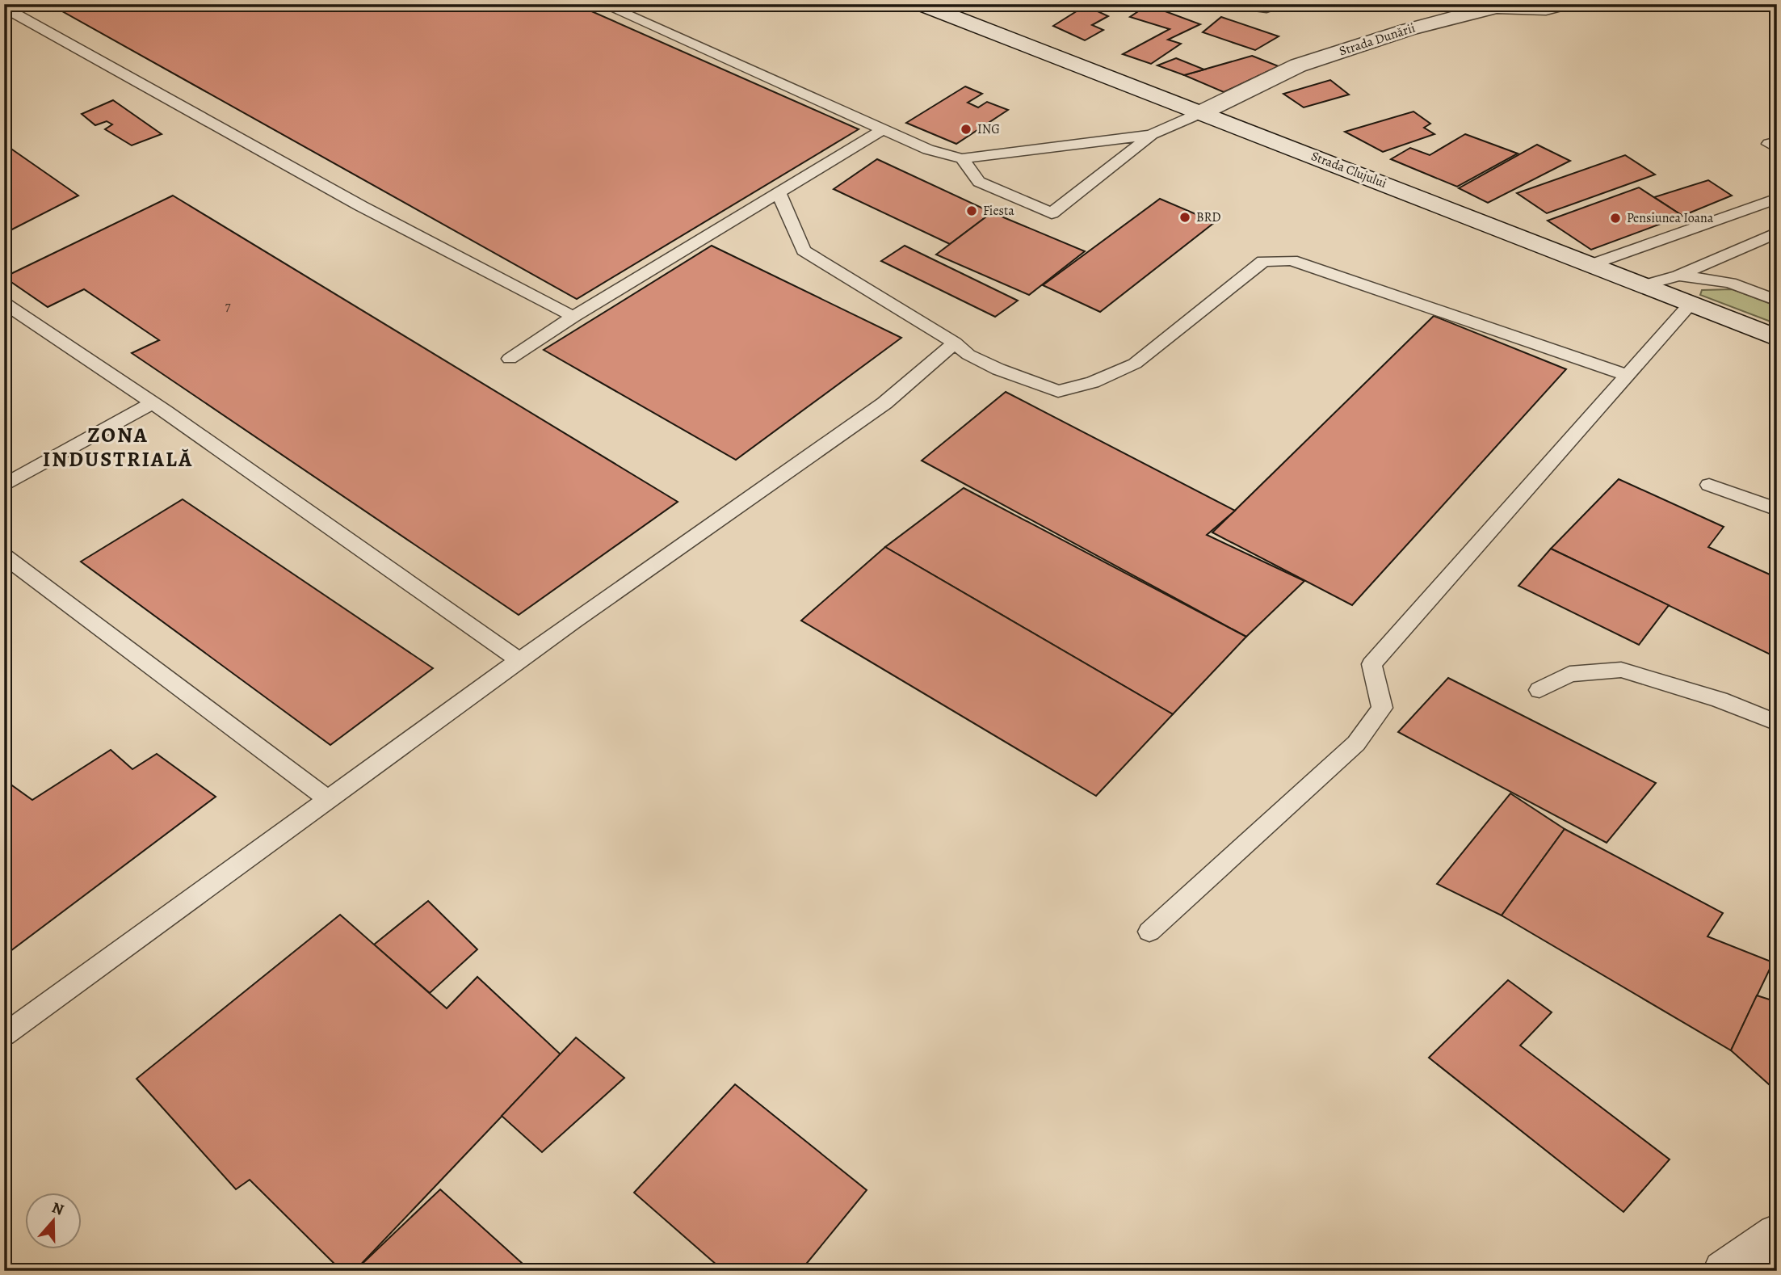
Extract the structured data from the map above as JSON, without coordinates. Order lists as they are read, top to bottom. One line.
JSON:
{"streets":{"main road":["Strada Dunării","Strada Clujului"]},"crossings":[["Strada Dunării","Strada Clujului"]],"districts":["ZONA INDUSTRIALĂ"],"places":["ING","Fiesta","BRD","Pensiunea Ioana"],"house_numbers":["7"],"north":"top"}
